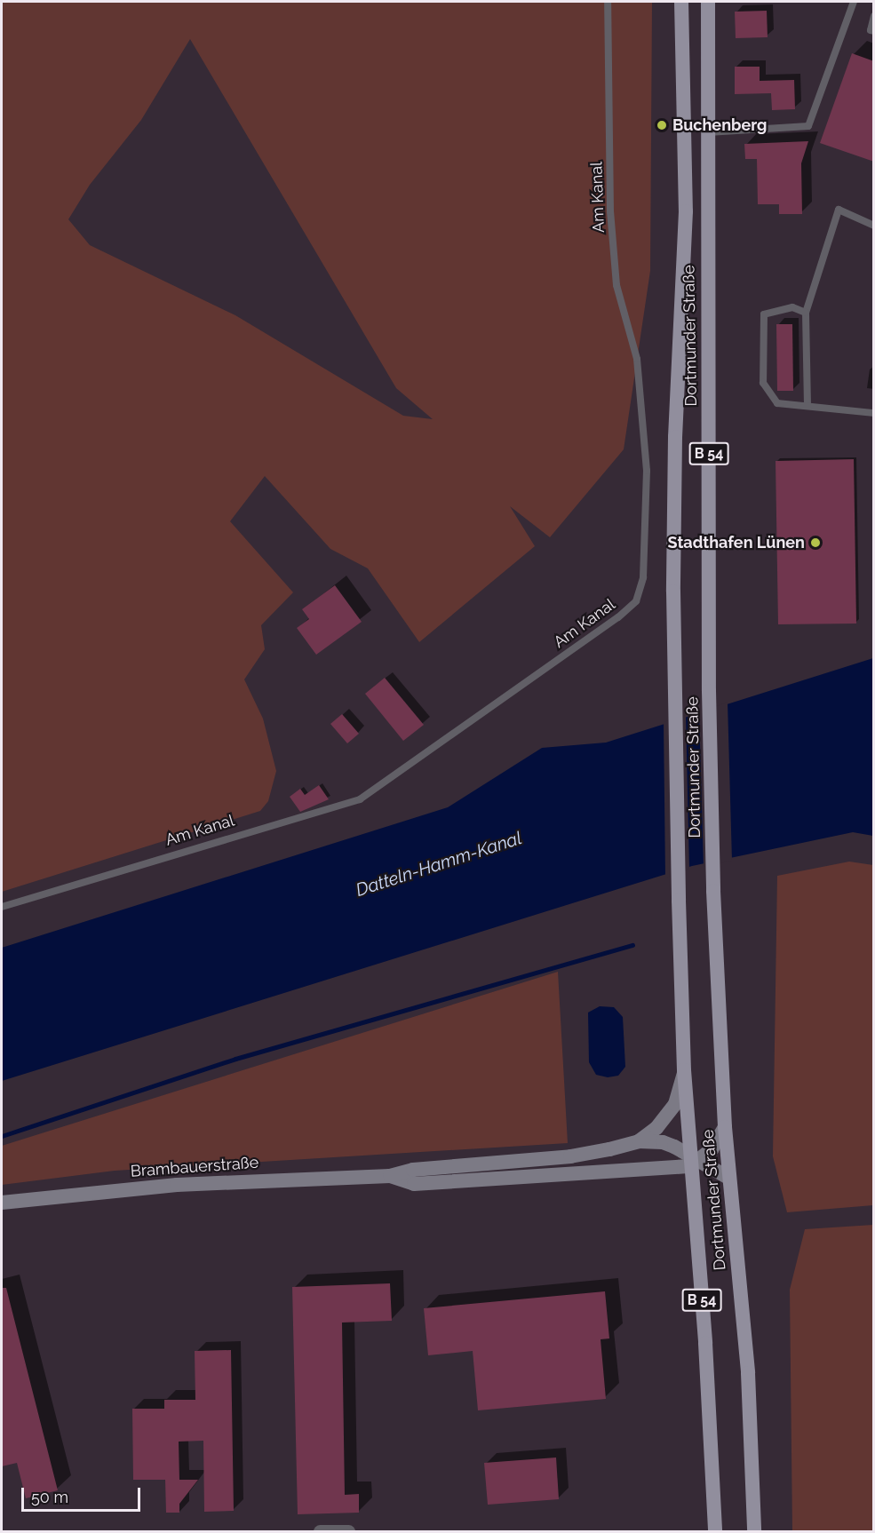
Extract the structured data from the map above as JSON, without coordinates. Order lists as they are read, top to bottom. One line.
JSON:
{"streets":{"main road":["Dortmunder Straße","B 54","Brambauerstraße"],"lane":["Am Kanal"]},"crossings":[["Dortmunder Straße","Brambauerstraße"]],"water":["Datteln-Hamm-Kanal"],"places":["Buchenberg","Stadthafen Lünen"],"scale_bar":"50 m"}
